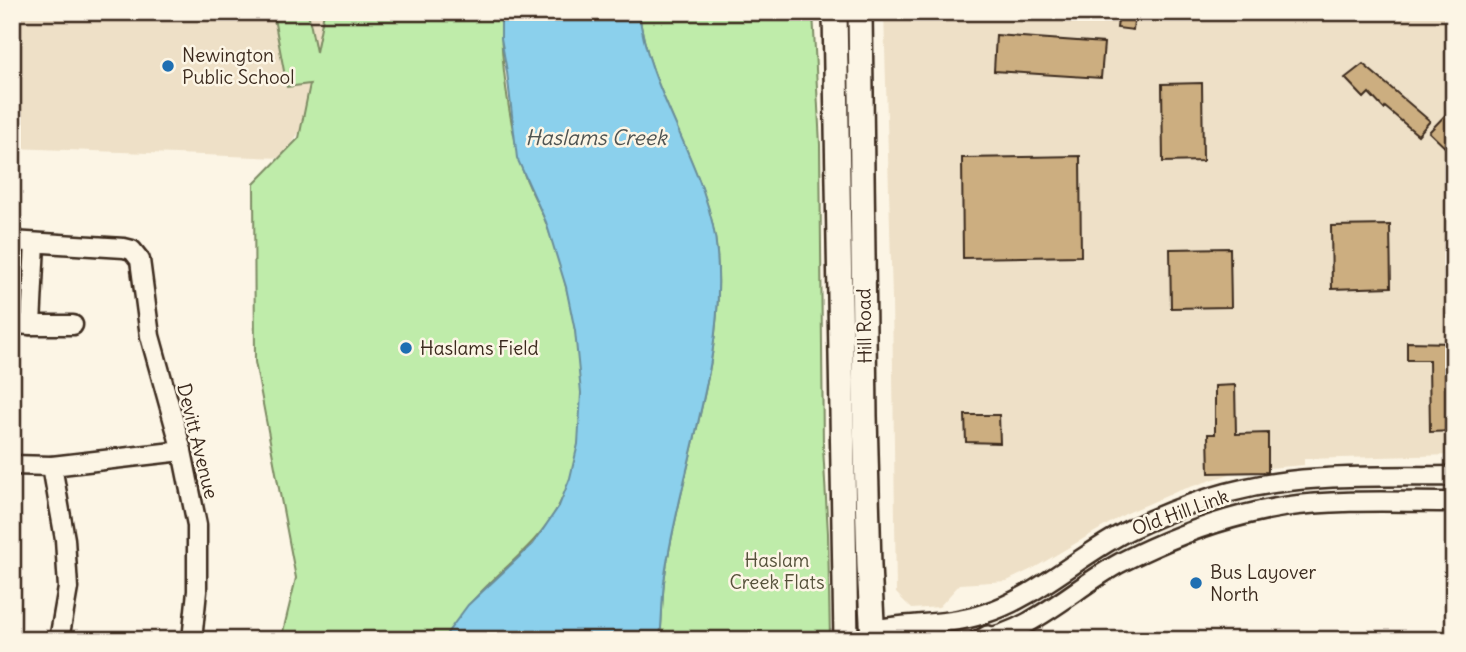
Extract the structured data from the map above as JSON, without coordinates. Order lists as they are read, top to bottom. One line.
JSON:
{"streets":{"main road":["Hill Road","Old Hill Link"],"street":["Devitt Avenue"]},"crossings":[["Hill Road","Old Hill Link"]],"water":["Haslams Creek"],"parks":["Haslam Creek Flats"],"places":["Newington Public School","Haslams Field","Bus Layover North"]}
